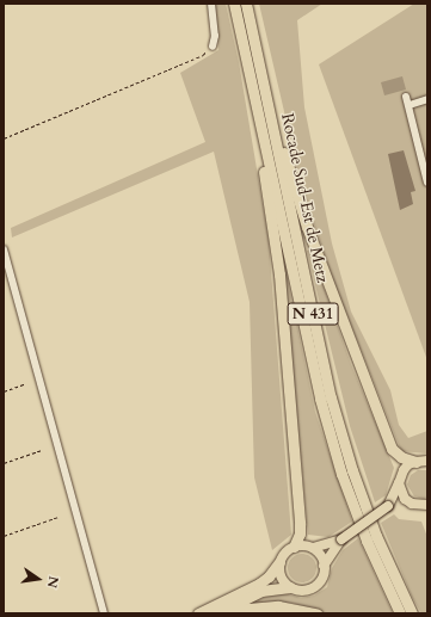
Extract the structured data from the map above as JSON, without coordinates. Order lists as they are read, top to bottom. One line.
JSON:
{"streets":{"highway":["Rocade Sud-Est de Metz","N 431"]},"north":"right"}
